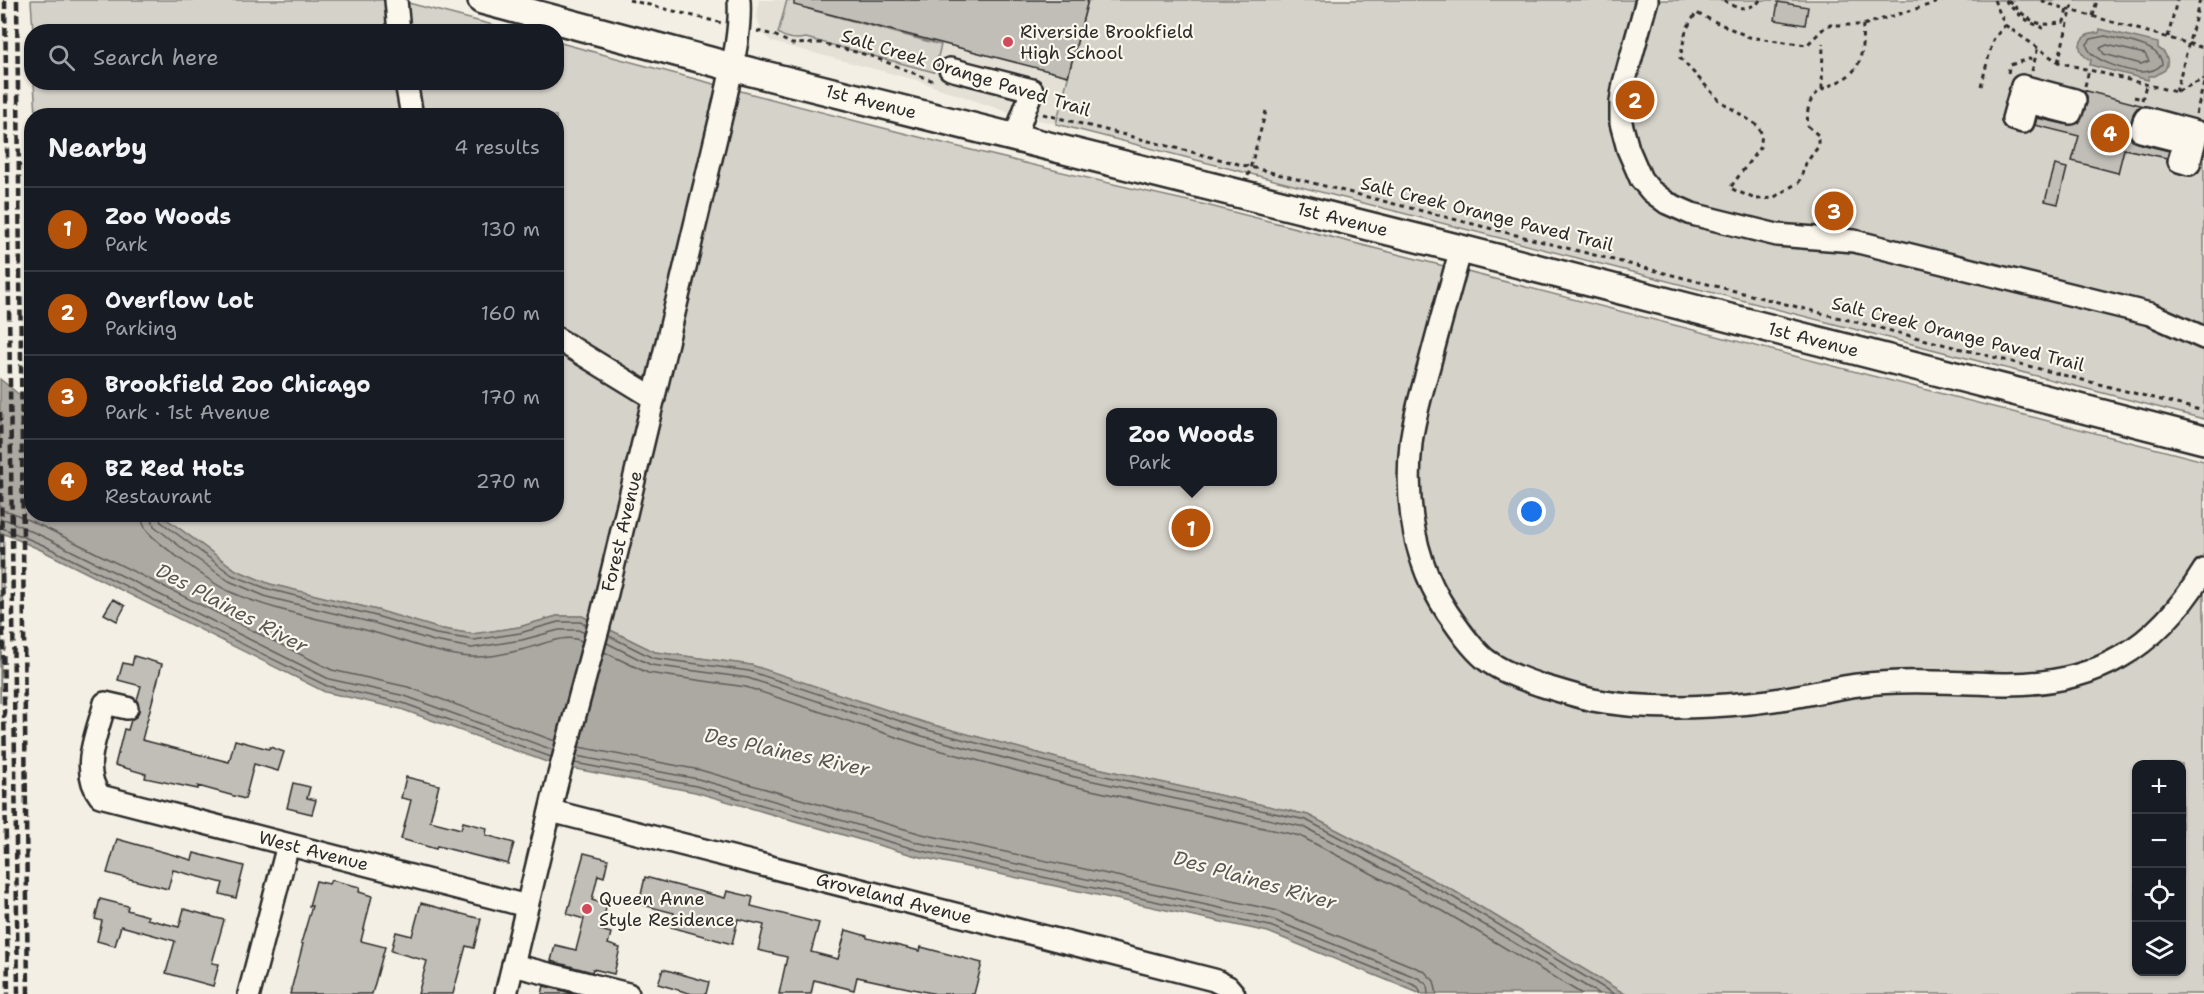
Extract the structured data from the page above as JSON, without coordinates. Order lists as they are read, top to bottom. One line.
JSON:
{"streets":{"main road":["1st Avenue"],"street":["Forest Avenue","West Avenue","Groveland Avenue"],"path":["Salt Creek Orange Paved Trail"]},"crossings":[["1st Avenue","Forest Avenue"],["Forest Avenue","West Avenue"],["Forest Avenue","Groveland Avenue"]],"water":["Des Plaines River"],"places":["Riverside Brookfield High School","Queen Anne Style Residence"],"page":{"search":"Search here","pins":["2","4","3","1"],"heading":["Nearby","4 results"],"list":[{"mark":"1","name":"Zoo Woods","note":"Park","value":"130 m"},{"mark":"2","name":"Overflow Lot","note":"Parking","value":"160 m"},{"mark":"3","name":"Brookfield Zoo Chicago","note":"Park · 1st Avenue","value":"170 m"},{"mark":"4","name":"BZ Red Hots","note":"Restaurant","value":"270 m"}],"popup":["Zoo Woods","Park"],"map_buttons":["+","−"]}}
